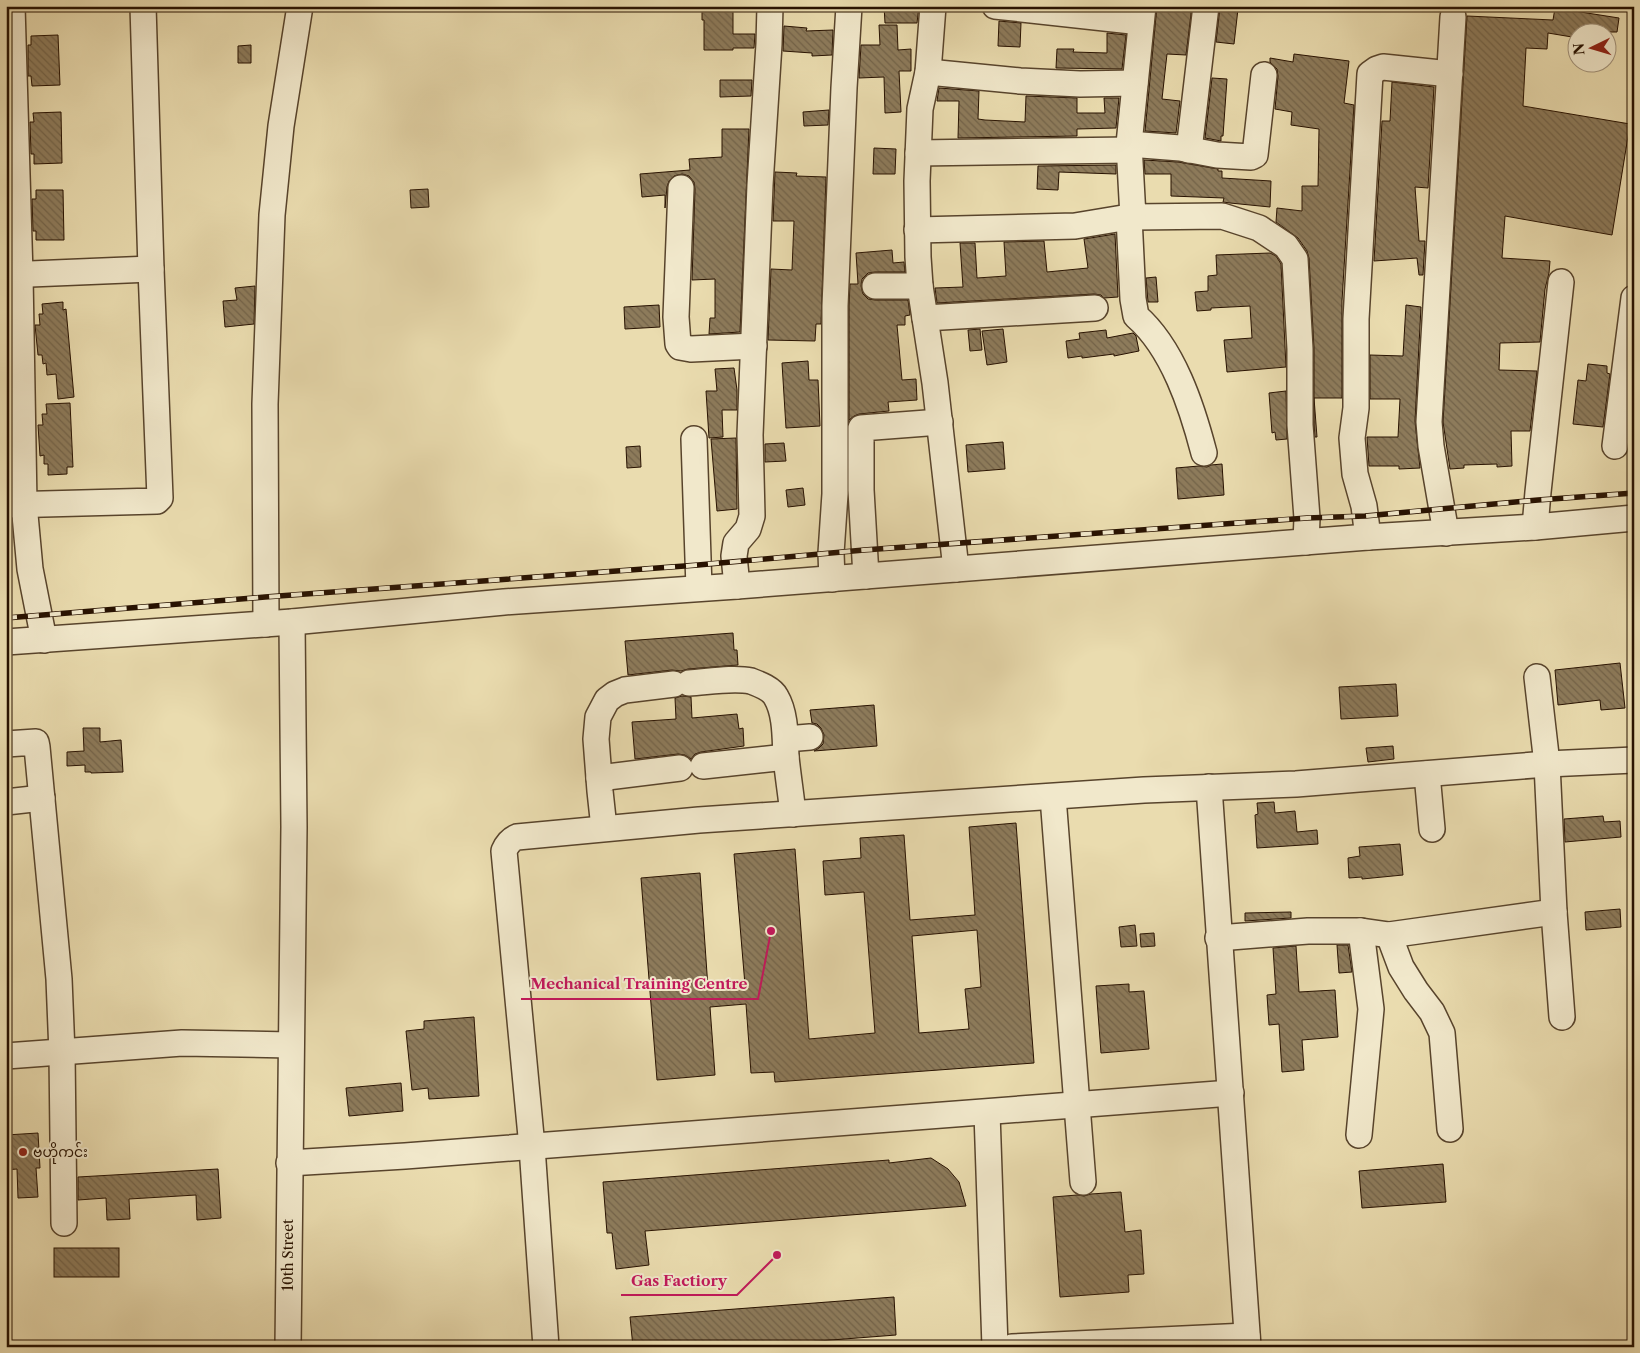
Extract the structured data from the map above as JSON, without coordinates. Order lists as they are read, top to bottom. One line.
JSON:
{"streets":{"street":["10th Street"]},"places":["Mechanical Training Centre","ဗဟိုကင်း","Gas Factiory"],"north":"left"}
